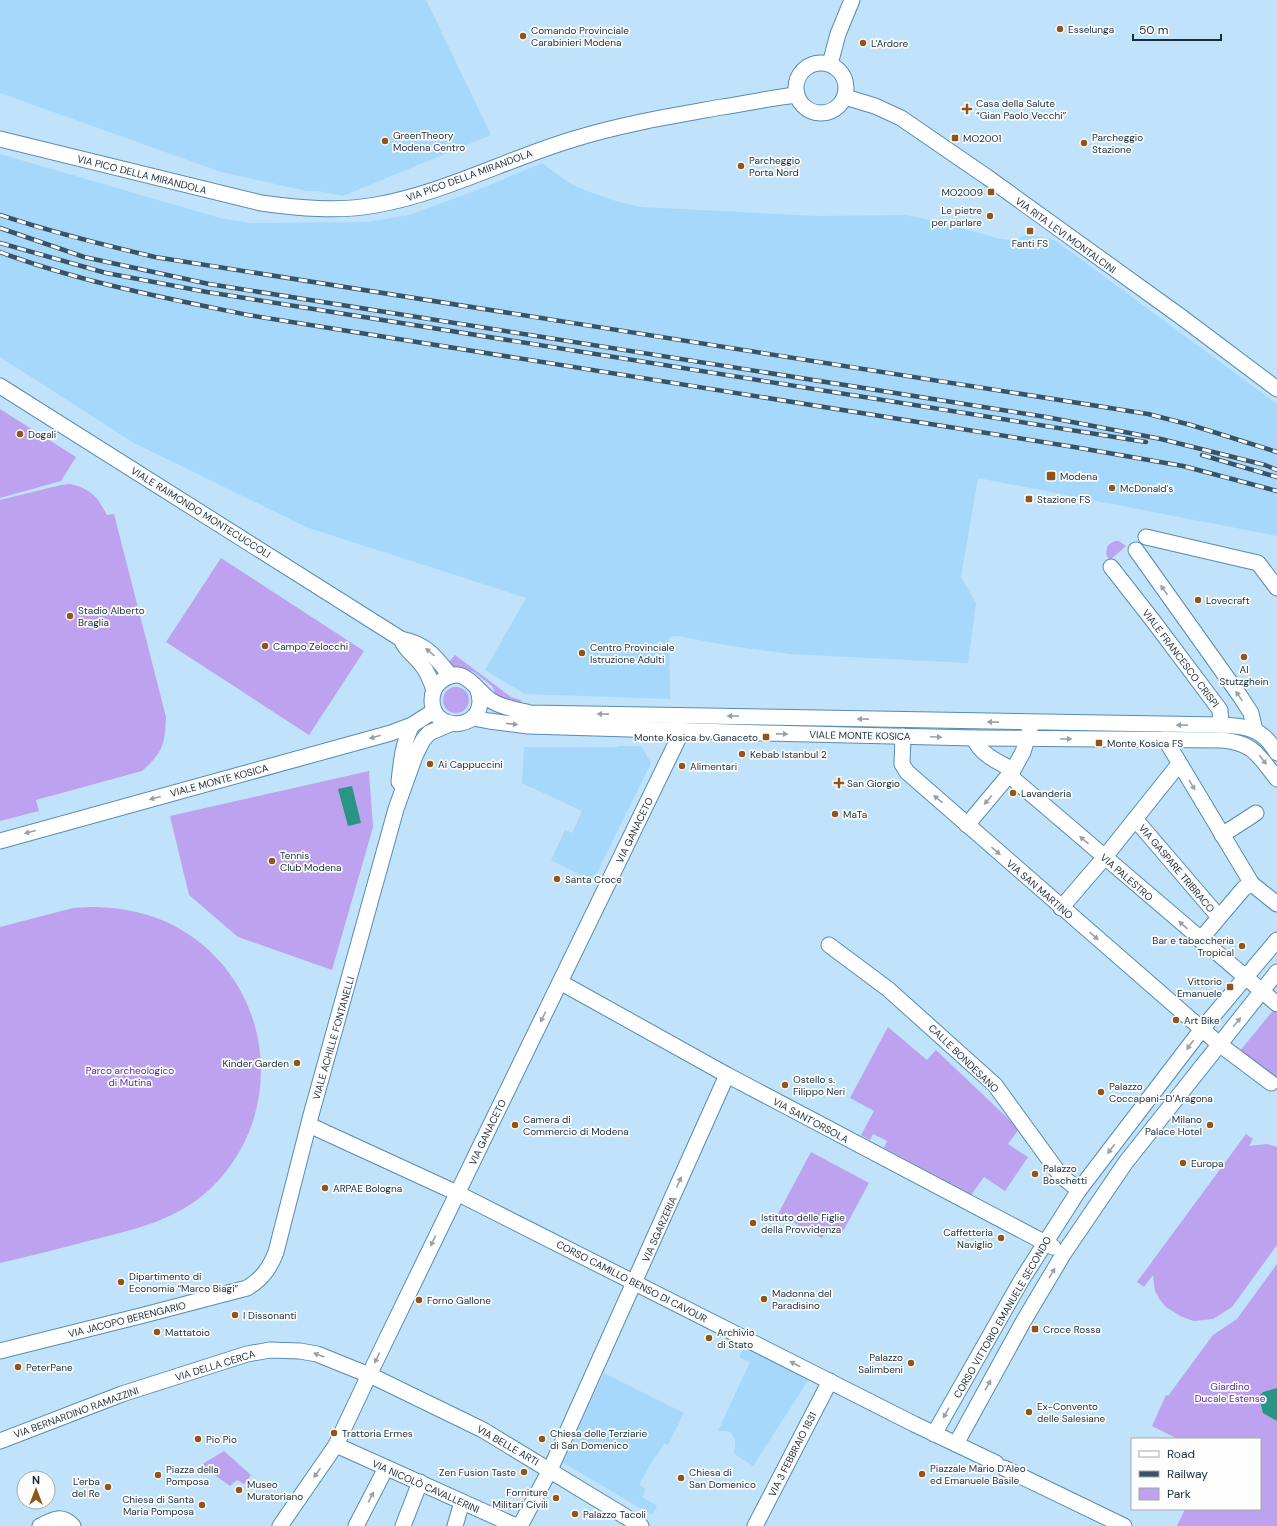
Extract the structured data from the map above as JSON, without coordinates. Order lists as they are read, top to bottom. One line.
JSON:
{"streets":{"street":["VIA PICO DELLA MIRANDOLA","VIA RITA LEVI MONTALCINI","VIALE RAIMONDO MONTECUCCOLI","VIALE FRANCESCO CRISPI","VIALE MONTE KOSICA","VIA GANACETO","VIA GASPARE TRIBRACO","VIA PALESTRO","VIA SAN MARTINO","VIALE ACHILLE FONTANELLI","CALLE BONDESANO","VIA SANT'ORSOLA","VIA SGARZERIA","CORSO CAMILLO BENSO DI CAVOUR","CORSO VITTORIO EMANUELE SECONDO","VIA JACOPO BERENGARIO","VIA DELLA CERCA","VIA BERNARDINO RAMAZZINI","VIA BELLE ARTI","VIA 3 FEBBRAIO 1831","VIA NICOLÒ CAVALLERINI"]},"crossings":[["VIA PICO DELLA MIRANDOLA","VIA RITA LEVI MONTALCINI"],["VIALE RAIMONDO MONTECUCCOLI","VIALE MONTE KOSICA"],["VIALE RAIMONDO MONTECUCCOLI","VIALE ACHILLE FONTANELLI"],["VIALE FRANCESCO CRISPI","VIALE MONTE KOSICA"],["VIALE MONTE KOSICA","VIA GANACETO"],["VIALE MONTE KOSICA","VIA PALESTRO"],["VIALE MONTE KOSICA","VIA SAN MARTINO"],["VIALE MONTE KOSICA","VIALE ACHILLE FONTANELLI"],["VIA GANACETO","VIA SANT'ORSOLA"],["VIA GANACETO","CORSO CAMILLO BENSO DI CAVOUR"],["VIA GANACETO","VIA DELLA CERCA"],["VIA GANACETO","VIA BELLE ARTI"],["VIA GANACETO","VIA NICOLÒ CAVALLERINI"],["VIA PALESTRO","CORSO VITTORIO EMANUELE SECONDO"],["VIA SAN MARTINO","CORSO VITTORIO EMANUELE SECONDO"],["VIALE ACHILLE FONTANELLI","CORSO CAMILLO BENSO DI CAVOUR"],["VIALE ACHILLE FONTANELLI","VIA JACOPO BERENGARIO"],["CALLE BONDESANO","CORSO VITTORIO EMANUELE SECONDO"],["VIA SANT'ORSOLA","VIA SGARZERIA"],["VIA SANT'ORSOLA","CORSO VITTORIO EMANUELE SECONDO"],["VIA SGARZERIA","CORSO CAMILLO BENSO DI CAVOUR"],["VIA SGARZERIA","VIA BELLE ARTI"],["CORSO CAMILLO BENSO DI CAVOUR","CORSO VITTORIO EMANUELE SECONDO"],["CORSO CAMILLO BENSO DI CAVOUR","VIA 3 FEBBRAIO 1831"],["VIA DELLA CERCA","VIA BERNARDINO RAMAZZINI"],["VIA DELLA CERCA","VIA BELLE ARTI"]],"one_way":["VIA GANACETO","VIA SGARZERIA","VIA DELLA CERCA"],"parks":["Parco archeologico di Mutina","Giardino Ducale Estense"],"places":{"other":["Esselunga","Comando Provinciale Carabinieri Modena","L'Ardore","GreenTheory Modena Centro","Parcheggio Stazione","Parcheggio Porta Nord","Le pietre per parlare","Dogali","McDonald's","Lovecraft","Stadio Alberto Braglia","Campo Zelocchi","Centro Provinciale Istruzione Adulti","Al Stutzghein","Kebab Istanbul 2","Ai Cappuccini","Alimentari","Lavanderia","MaTa","Tennis Club Modena","Santa Croce","Bar e tabaccheria Tropical","Art Bike","Kinder Garden","Ostello s. Filippo Neri","Palazzo Coccapani–D’Aragona","Camera di Commercio di Modena","Milano Palace Hotel","Europa","Palazzo Boschetti","ARPAE Bologna","Istituto delle Figlie della Provvidenza","Caffetteria Naviglio","Dipartimento di Economia “Marco Biagi”","Madonna del Paradisino","Forno Gallone","I Dissonanti","Mattatoio","Archivio di Stato","Palazzo Salimbeni","PeterPane","Ex-Convento delle Salesiane","Trattoria Ermes","Pio Pio","Chiesa delle Terziarie di San Domenico","Zen Fusion Taste","Piazzale Mario D'Aleo ed Emanuele Basile","Piazza della Pomposa","Chiesa di San Domenico","L'erba del Re","Museo Muratoriano","Forniture Militari Civili","Chiesa di Santa Maria Pomposa","Palazzo Tacoli"],"health":["Casa della Salute “Gian Paolo Vecchi”","San Giorgio"],"transit":["MO2001","MO2009","Fanti FS","Modena","Stazione FS","Monte Kosica bv Ganaceto","Monte Kosica FS","Vittorio Emanuele","Croce Rossa"]},"legend":["Road","Railway","Park"],"scale_bar":"50 m","north":"top"}
